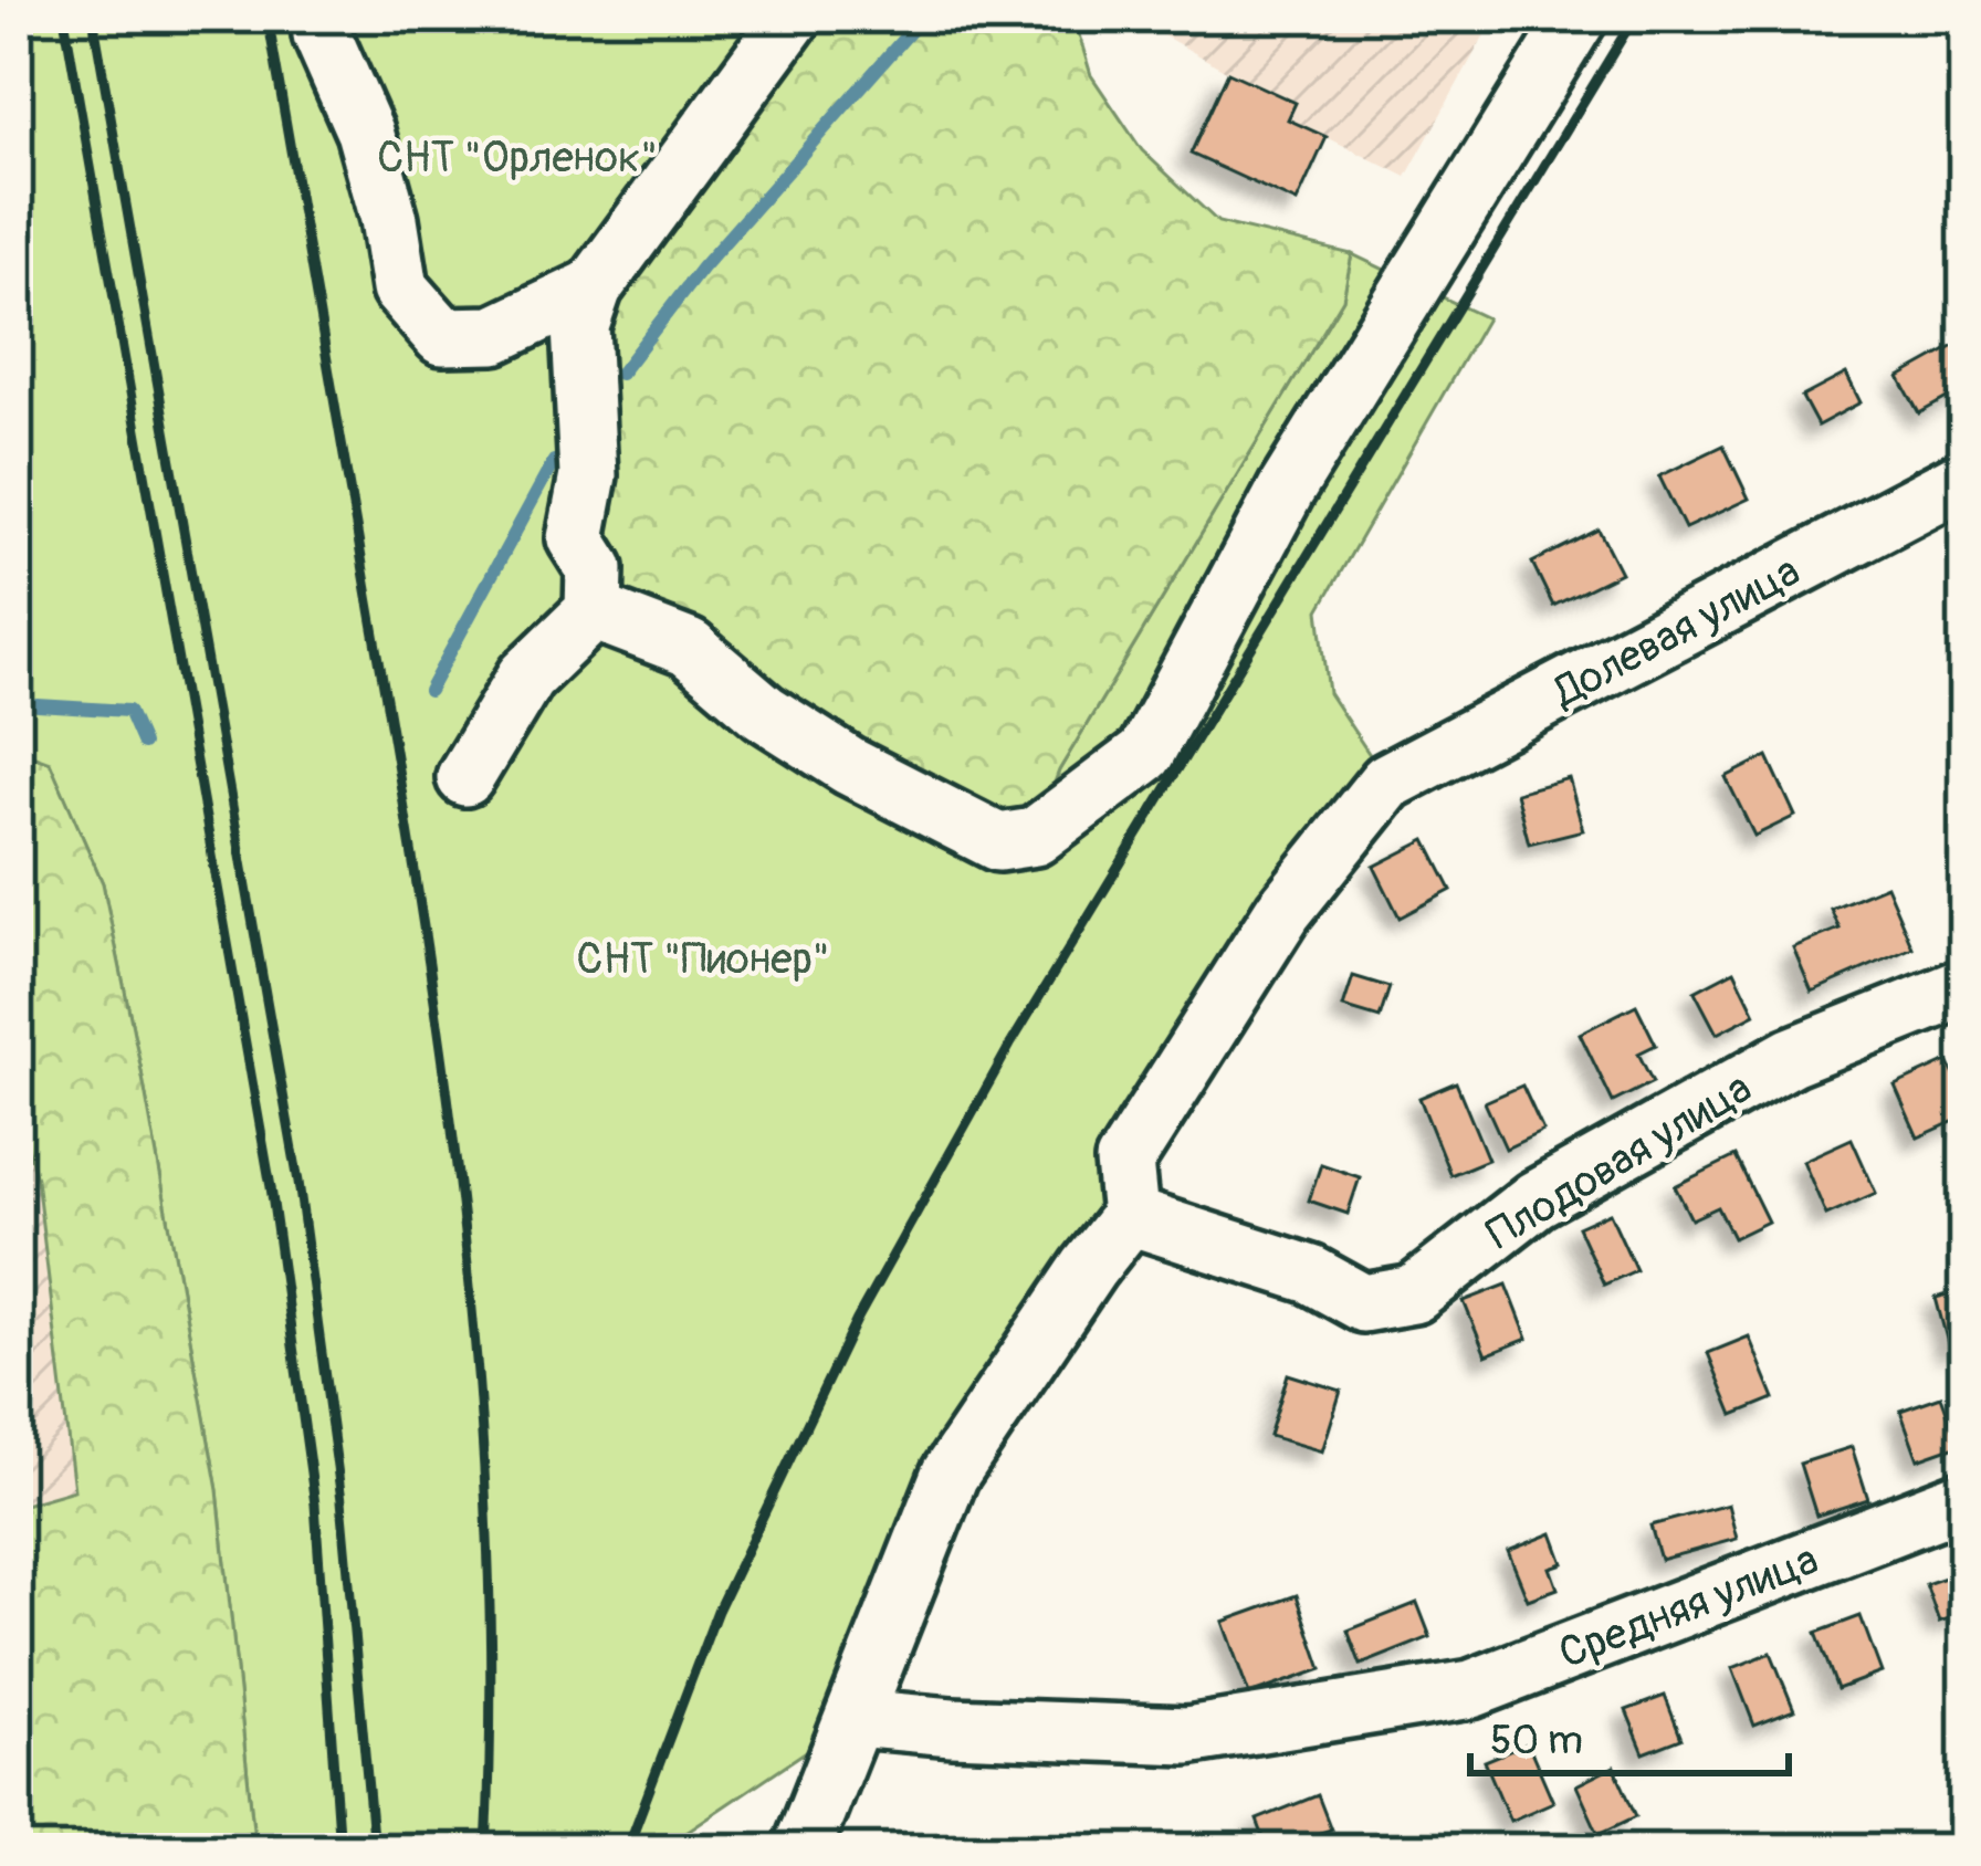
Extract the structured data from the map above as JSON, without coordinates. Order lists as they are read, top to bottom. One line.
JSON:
{"streets":{"street":["Долевая улица","Плодовая улица","Средняя улица"]},"crossings":[["Долевая улица","Плодовая улица"]],"parks":["СНТ \"Орленок\"","СНТ \"Пионер\""],"scale_bar":"50 m"}
